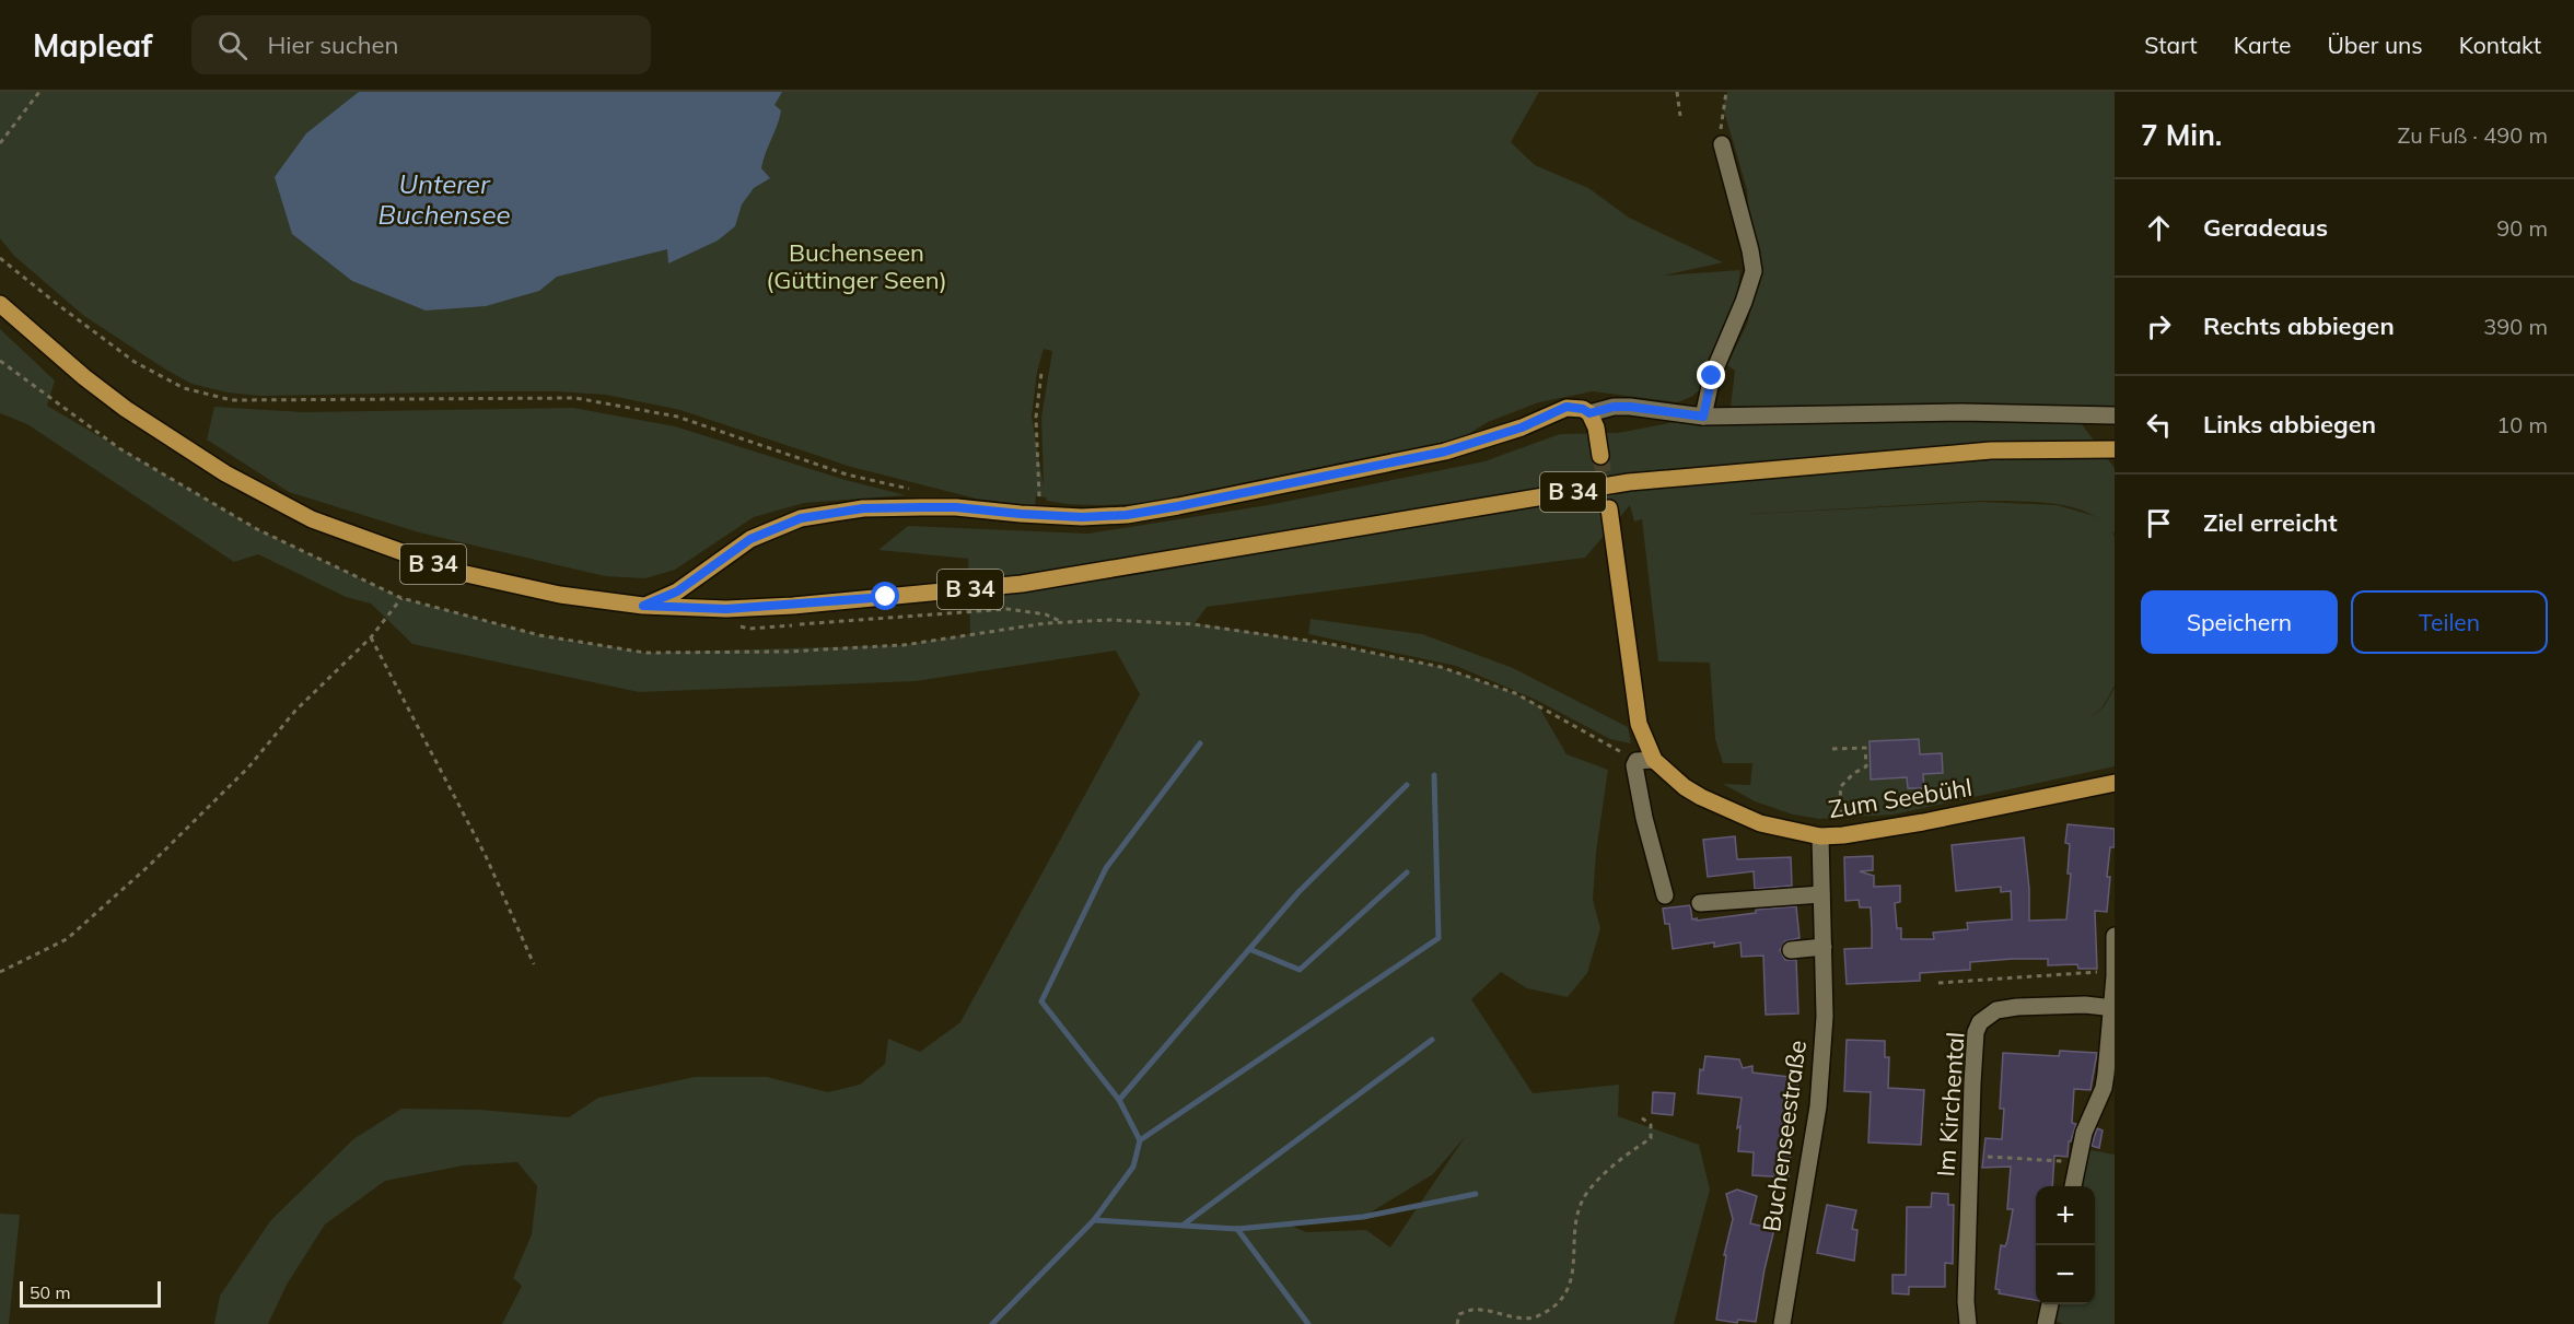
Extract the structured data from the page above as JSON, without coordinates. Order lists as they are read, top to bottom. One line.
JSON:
{"streets":{"main road":["B 34","Zum Seebühl"],"street":["Im Kirchental","Buchenseestraße"]},"crossings":[["Zum Seebühl","Buchenseestraße"]],"water":["Unterer Buchensee"],"parks":["Buchenseen (Güttinger Seen)"],"scale_bar":"50 m","page":{"header":"Mapleaf","search":"Hier suchen","nav":["Start","Karte","Über uns","Kontakt"],"heading":["7 Min.","Zu Fuß · 490 m"],"list":[["Geradeaus","90 m"],["Rechts abbiegen","390 m"],["Links abbiegen","10 m"],"Ziel erreicht"],"buttons":["Speichern","Teilen"],"map_buttons":["+","−"],"scale":"50 m"}}
